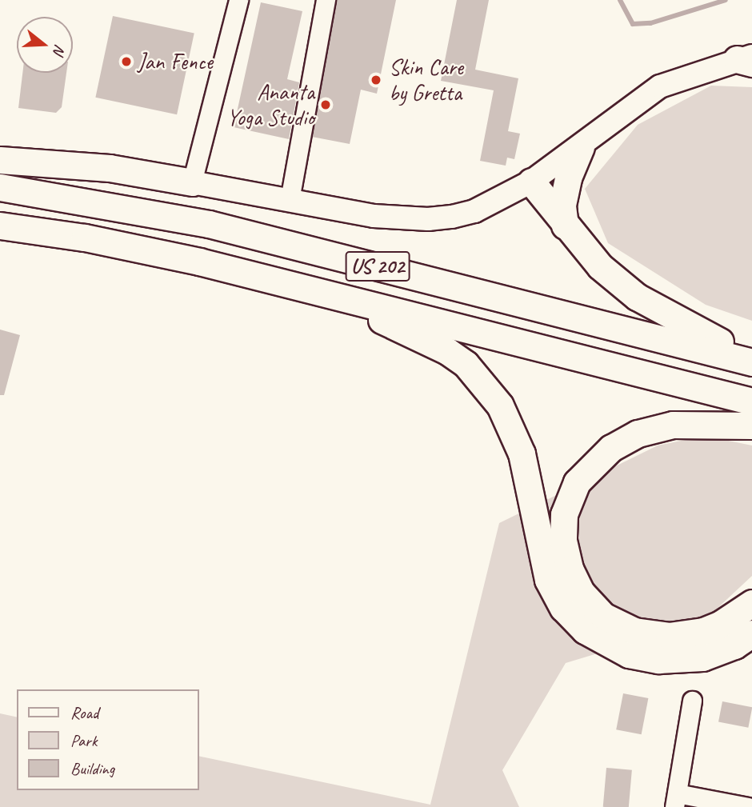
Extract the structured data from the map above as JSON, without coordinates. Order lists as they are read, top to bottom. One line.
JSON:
{"streets":{"highway":["US 202"]},"places":["Jan Fence","Skin Care by Gretta","Ananta Yoga Studio"],"legend":["Road","Park","Building"],"north":"right"}
